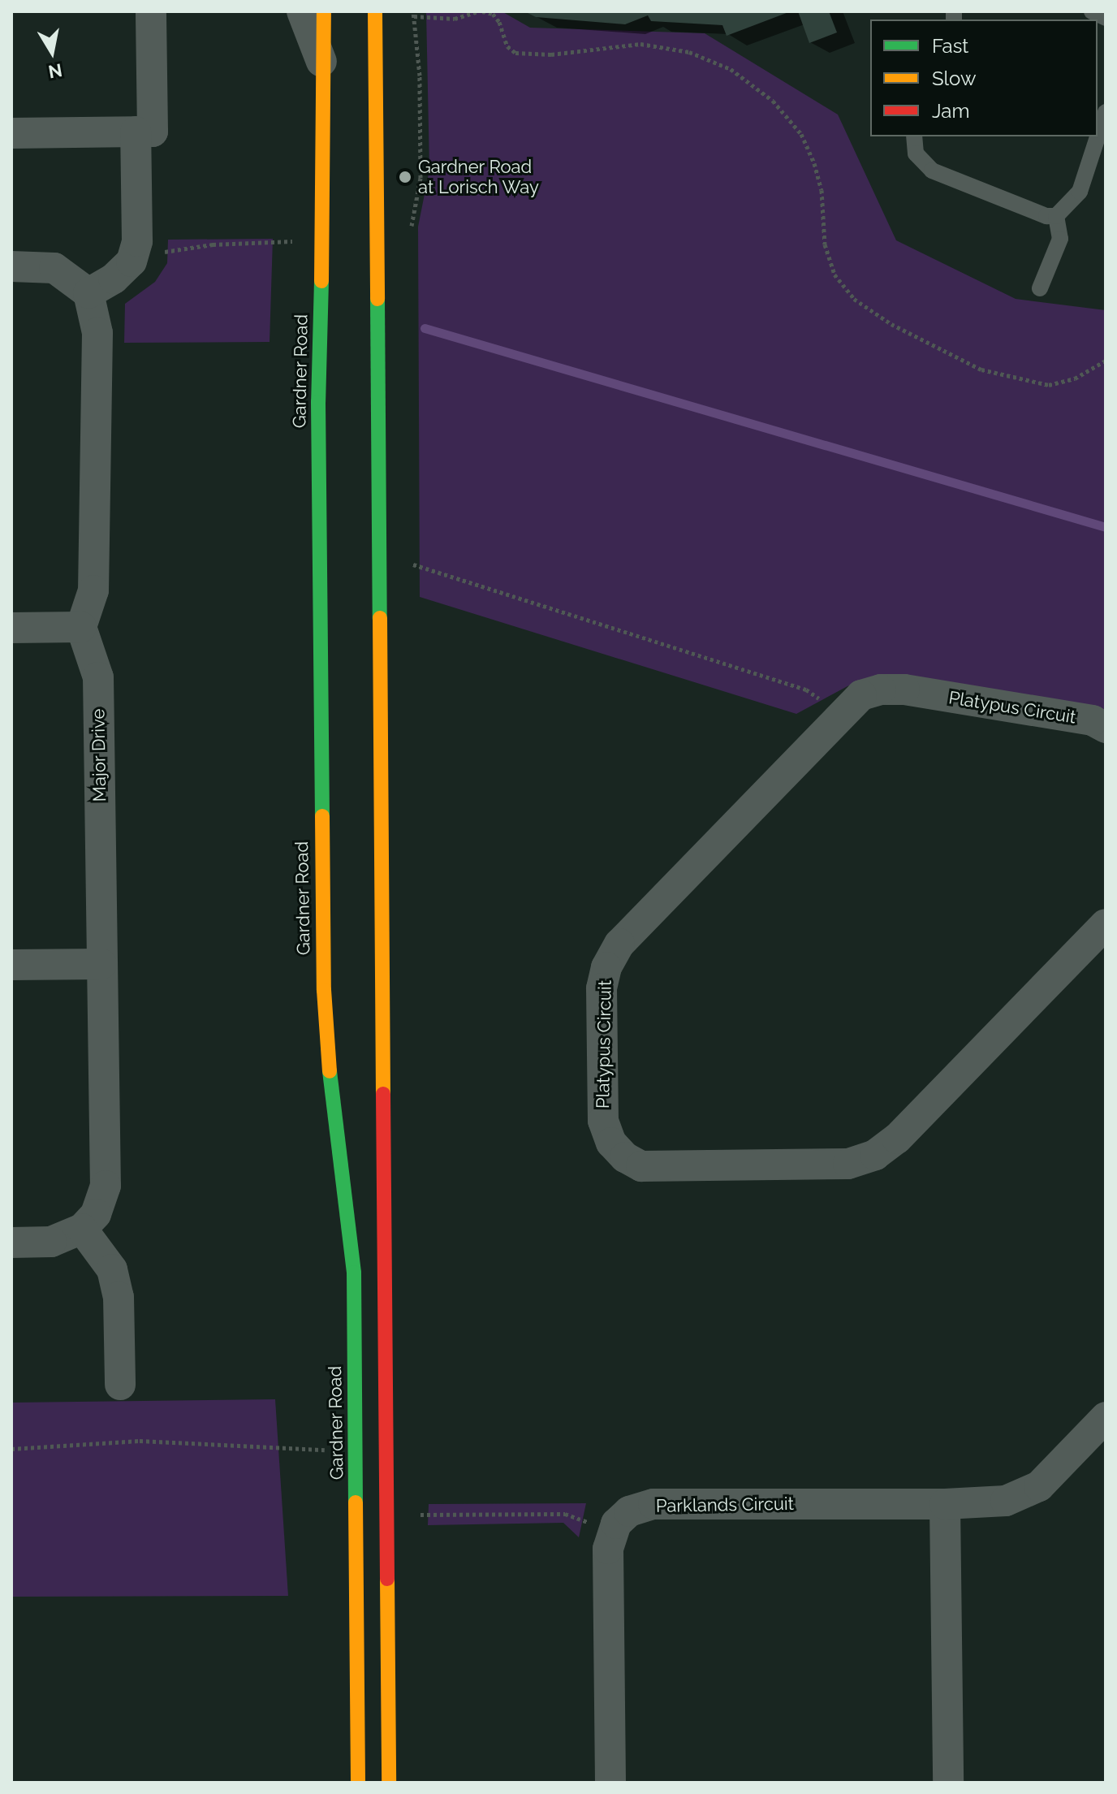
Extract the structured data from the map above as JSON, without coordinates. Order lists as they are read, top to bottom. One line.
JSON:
{"streets":{"street":["Gardner Road","Platypus Circuit","Major Drive","Parklands Circuit"]},"places":["Gardner Road at Lorisch Way"],"legend":["Fast","Slow","Jam"],"north":"bottom"}
